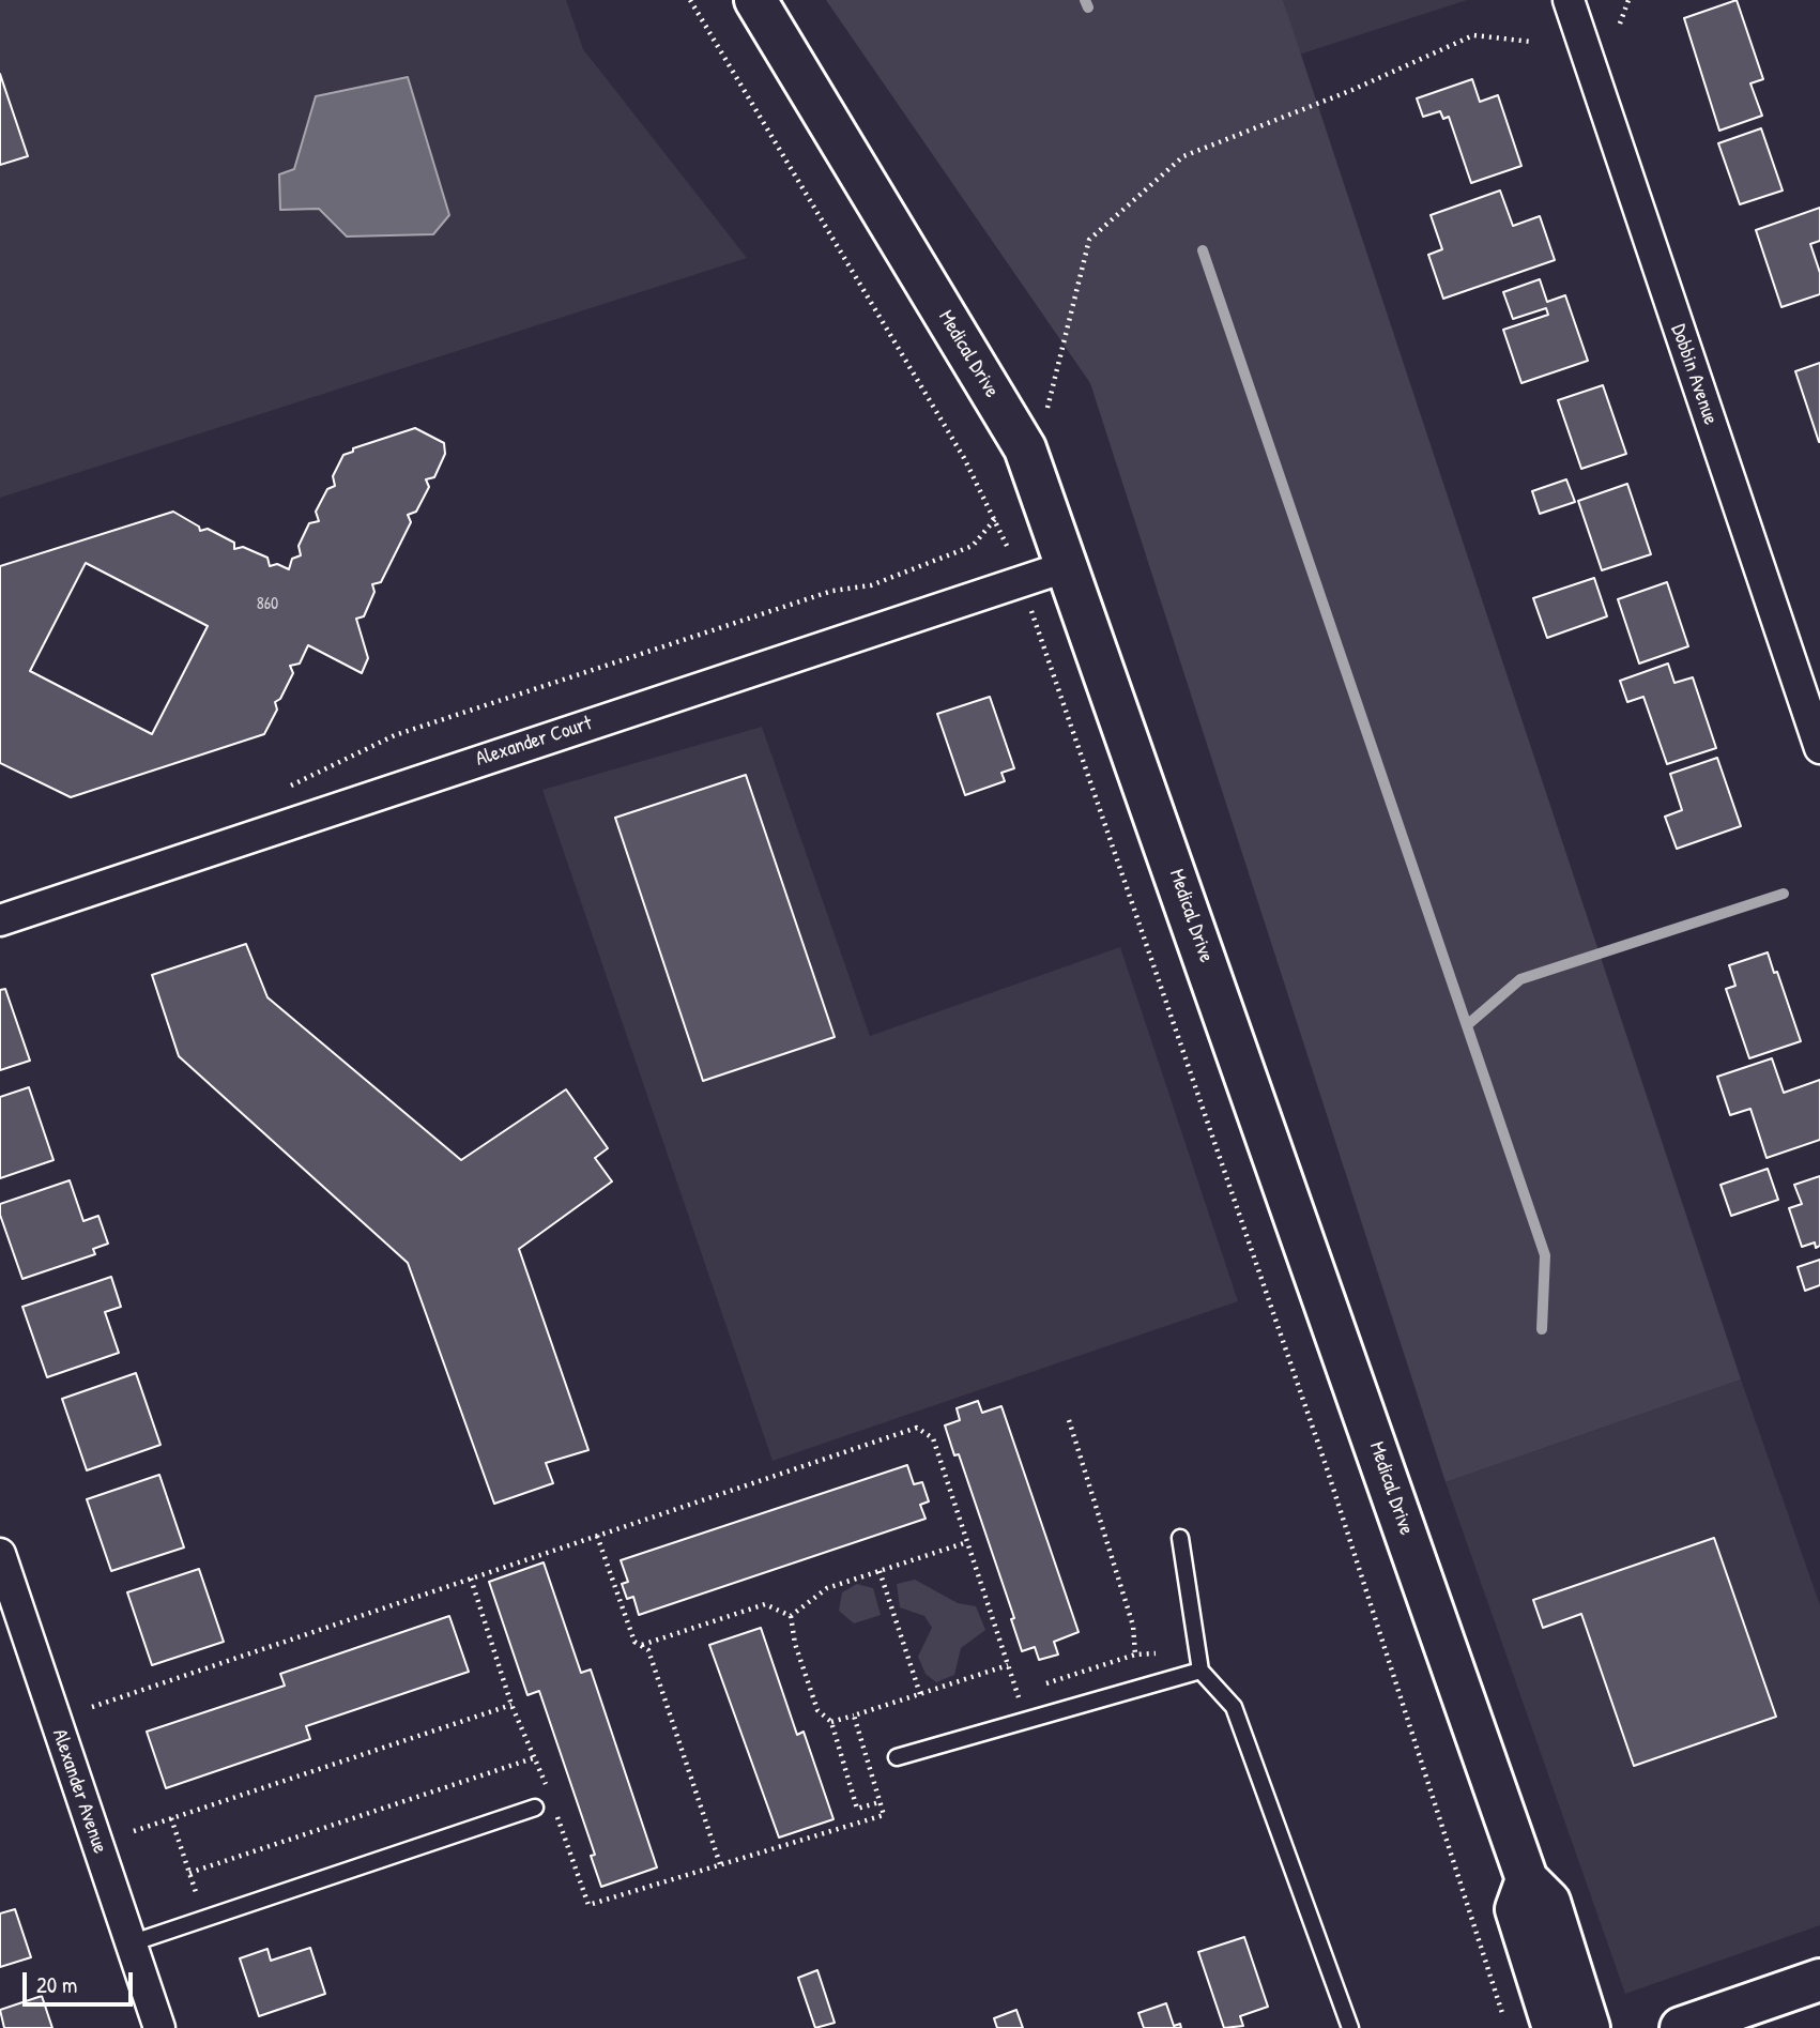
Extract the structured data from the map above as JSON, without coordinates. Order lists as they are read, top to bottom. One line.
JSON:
{"streets":{"main road":["Medical Drive"],"street":["Dobbin Avenue","Alexander Court","Alexander Avenue"]},"crossings":[["Medical Drive","Alexander Court"]],"house_numbers":["860"],"scale_bar":"20 m"}
